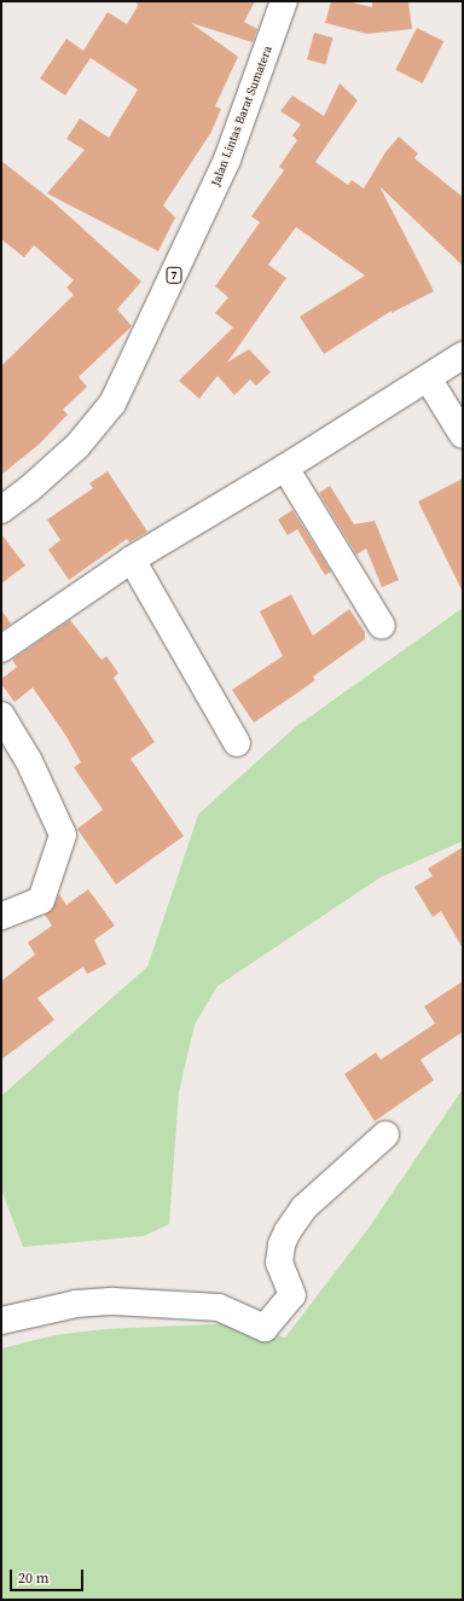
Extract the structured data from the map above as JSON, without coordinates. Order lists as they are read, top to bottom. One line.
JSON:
{"streets":{"main road":["Jalan Lintas Barat Sumatera","7"]},"scale_bar":"20 m"}
